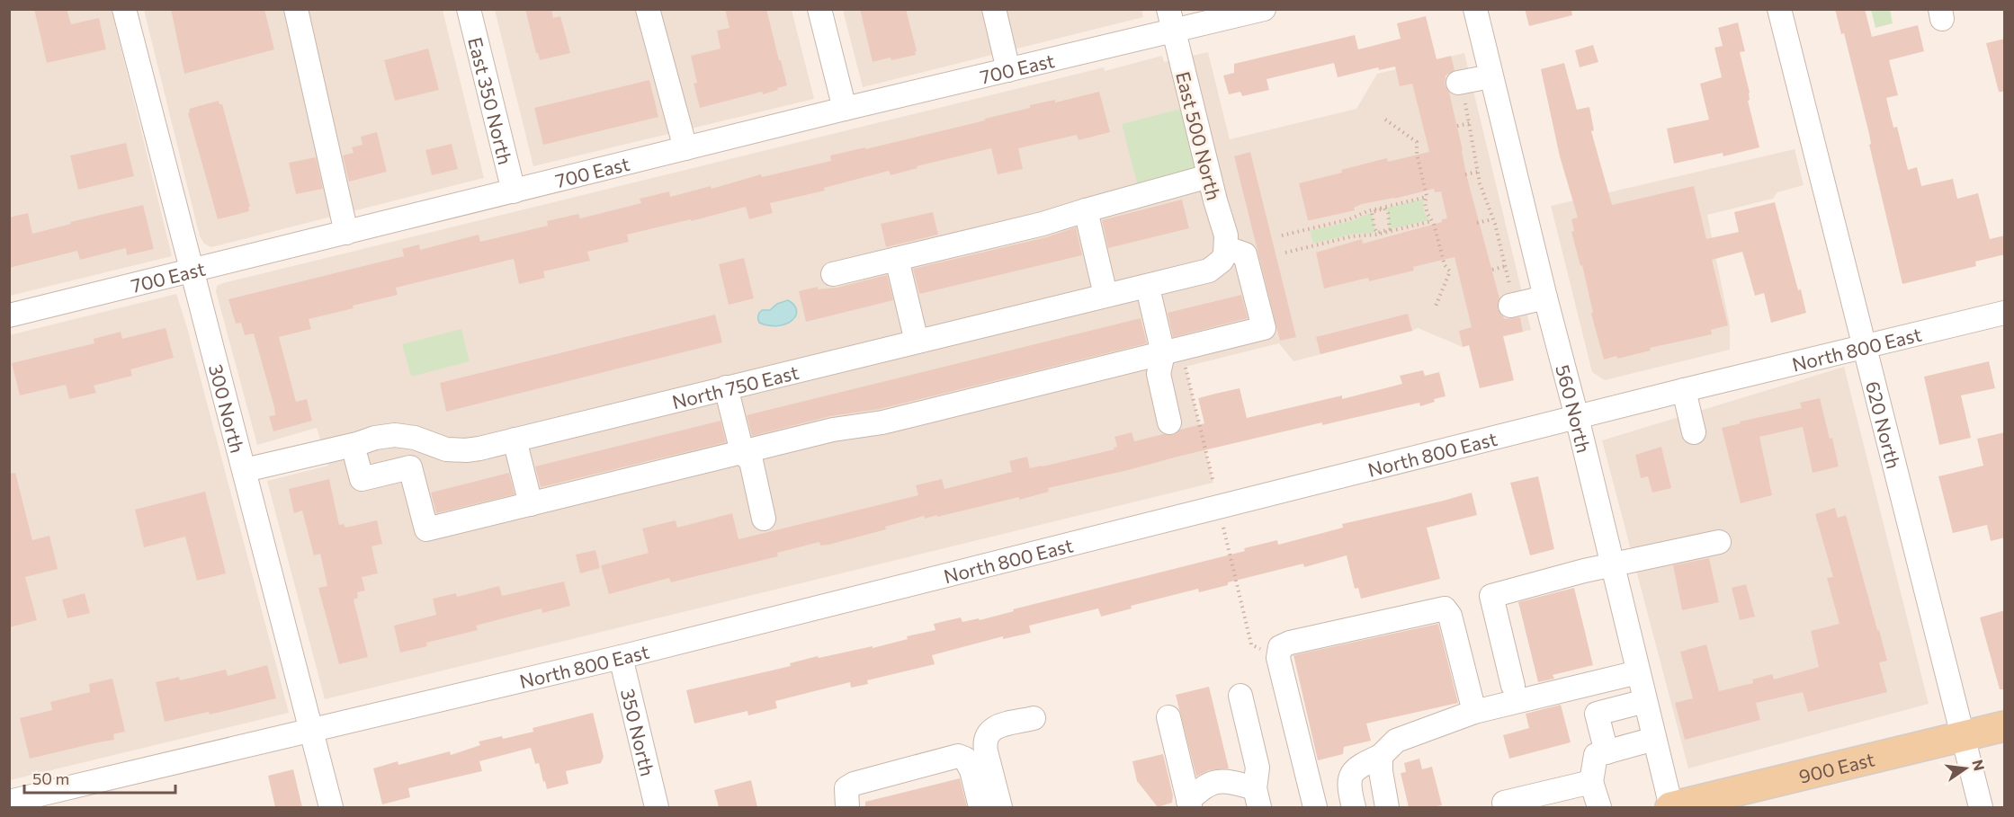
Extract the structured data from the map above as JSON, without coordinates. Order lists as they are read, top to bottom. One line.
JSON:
{"streets":{"main road":["900 East"],"street":["700 East","East 350 North","East 500 North","North 800 East","North 750 East","300 North","560 North","620 North","350 North"]},"crossings":[["700 East","East 350 North"],["700 East","East 500 North"],["700 East","300 North"],["East 500 North","North 750 East"],["North 800 East","300 North"],["North 800 East","560 North"],["North 800 East","620 North"],["North 800 East","350 North"],["North 750 East","300 North"],["560 North","900 East"],["620 North","900 East"]],"scale_bar":"50 m","north":"right"}
